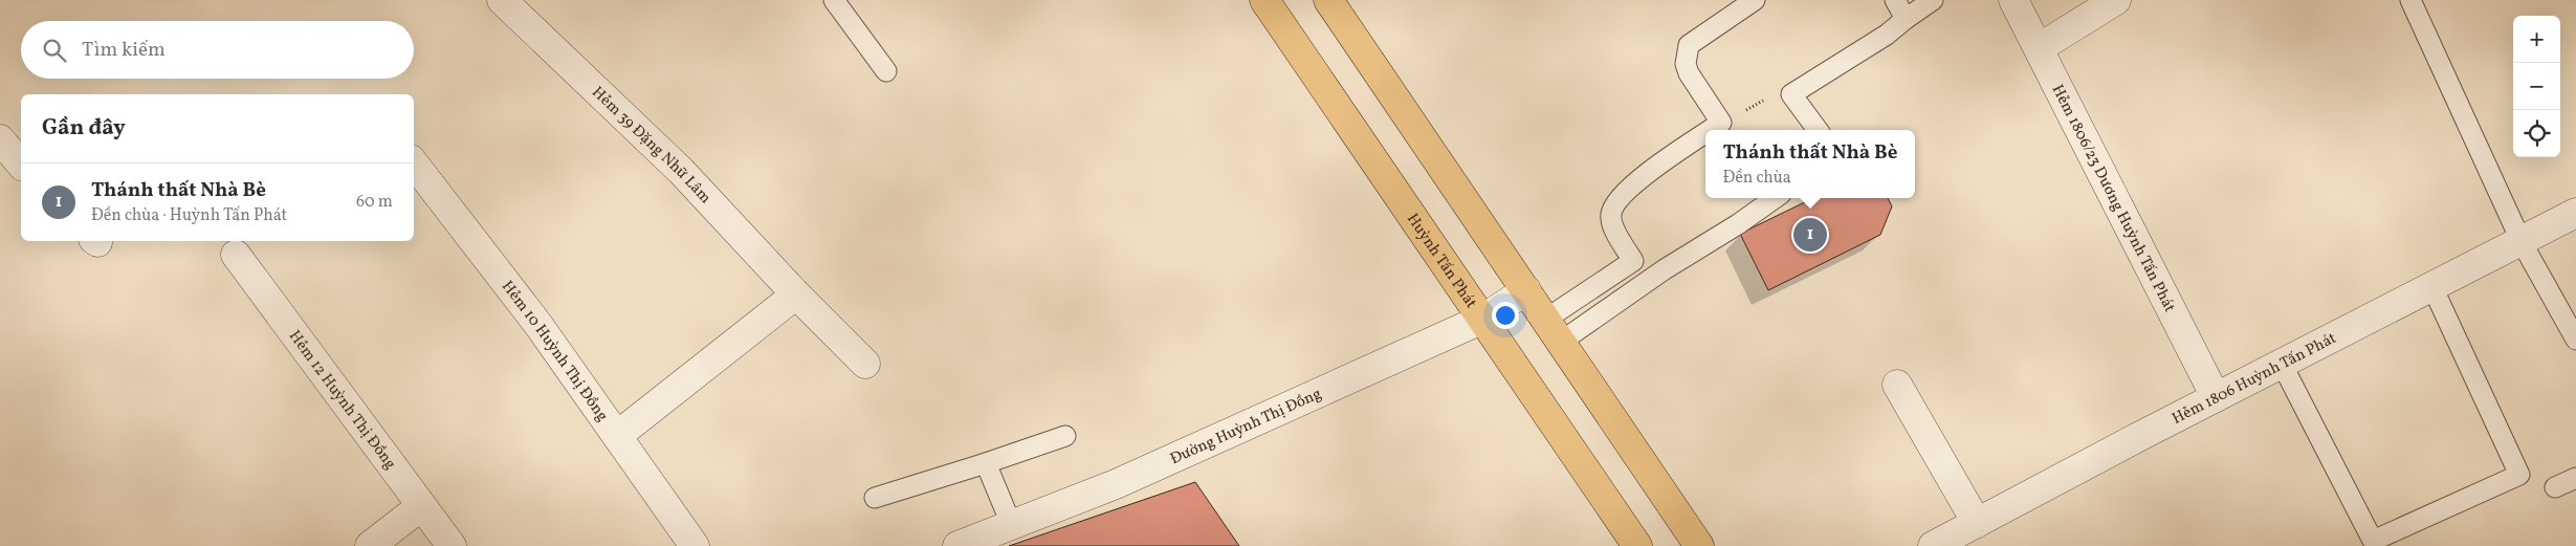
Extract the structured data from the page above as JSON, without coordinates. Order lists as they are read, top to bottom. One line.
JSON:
{"streets":{"main road":["Huỳnh Tấn Phát"],"street":["Hẻm 39 Đặng Nhữ Lâm","Hẻm 1806/23 Dương Huỳnh Tấn Phát","Hẻm 10 Huỳnh Thị Đồng","Hẻm 1806 Huỳnh Tấn Phát","Hẻm 12 Huỳnh Thị Đồng","Đường Huỳnh Thị Đồng"]},"crossings":[["Hẻm 1806/23 Dương Huỳnh Tấn Phát","Hẻm 1806 Huỳnh Tấn Phát"],["Huỳnh Tấn Phát","Đường Huỳnh Thị Đồng"]],"page":{"map_buttons":["+","−"],"search":"Tìm kiếm","heading":"Gần đây","popup":["Thánh thất Nhà Bè","Đền chùa"],"list":[{"mark":"1","name":"Thánh thất Nhà Bè","note":"Đền chùa · Huỳnh Tấn Phát","value":"60 m"}],"pins":"1"}}
